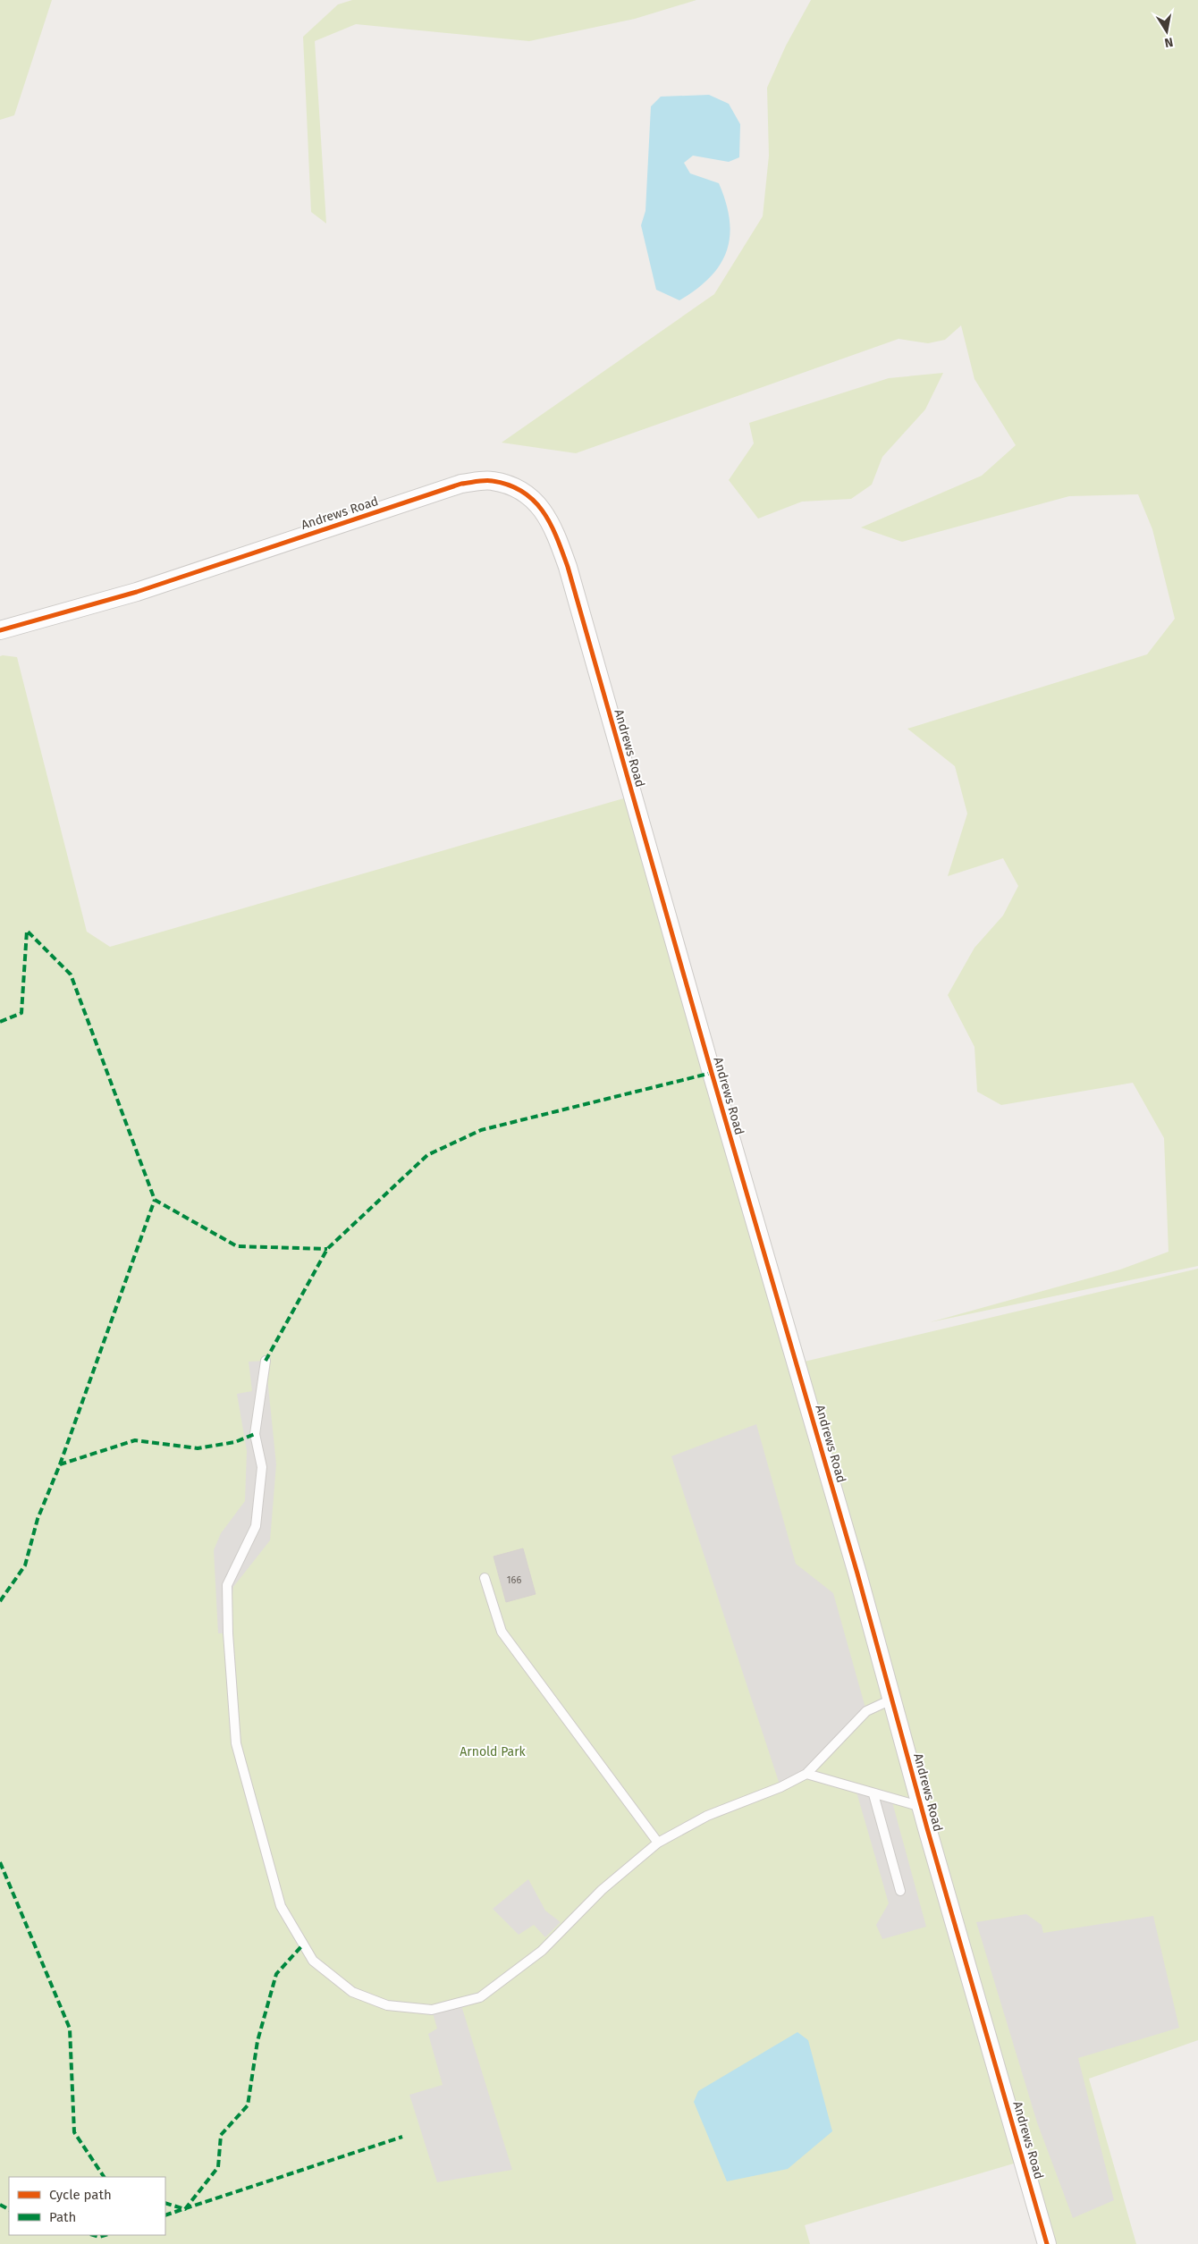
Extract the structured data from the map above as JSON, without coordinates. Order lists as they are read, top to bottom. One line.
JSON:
{"streets":{"street":["Andrews Road"]},"parks":["Arnold Park"],"house_numbers":["166"],"legend":["Cycle path","Path"],"north":"bottom"}
